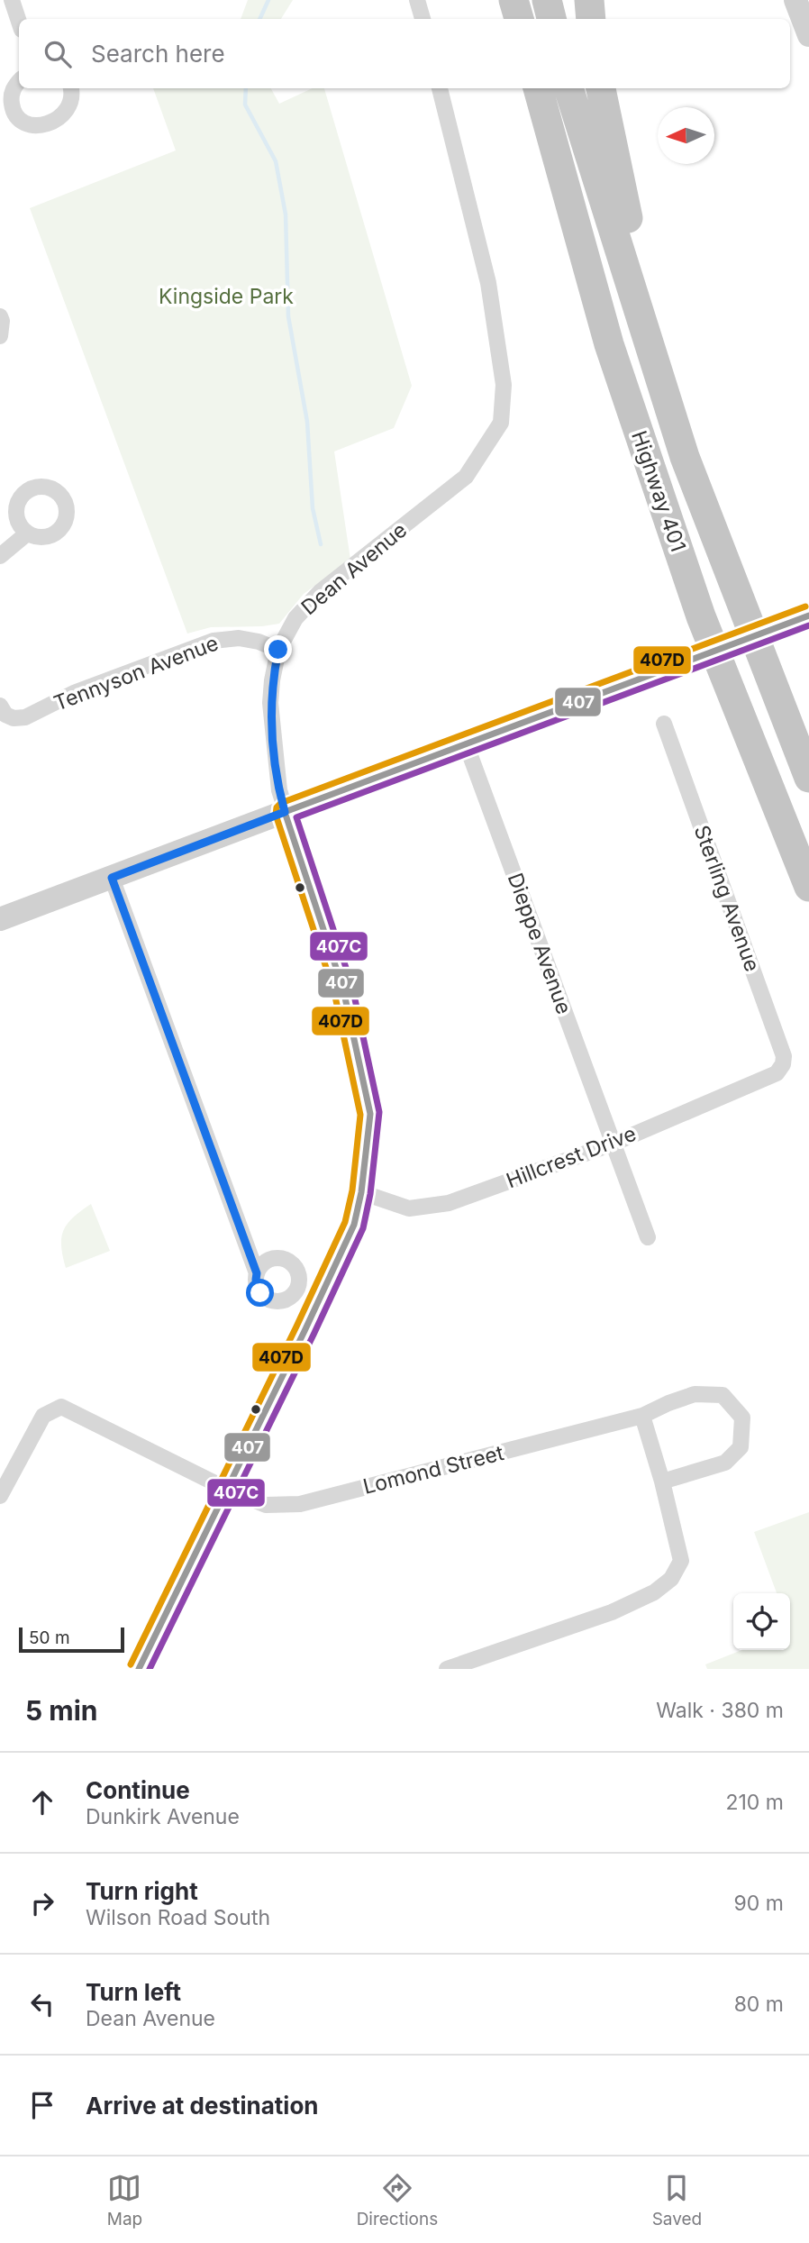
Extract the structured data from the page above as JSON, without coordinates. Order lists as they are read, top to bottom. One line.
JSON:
{"streets":{"highway":["Highway 401"],"street":["Dean Avenue","Tennyson Avenue","Sterling Avenue","Dieppe Avenue","Hillcrest Drive","Lomond Street"]},"crossings":[["Dean Avenue","Tennyson Avenue"],["Dean Avenue","Hillcrest Drive"],["Dean Avenue","Lomond Street"],["Sterling Avenue","Hillcrest Drive"],["Dieppe Avenue","Hillcrest Drive"]],"parks":["Kingside Park"],"lines":["transit line 407D","transit line 407","transit line 407C"],"scale_bar":"50 m","north":"left","page":{"search":"Search here","scale":"50 m","heading":["5 min","Walk · 380 m"],"list":[["Continue","Dunkirk Avenue","210 m"],["Turn right","Wilson Road South","90 m"],["Turn left","Dean Avenue","80 m"],"Arrive at destination"],"nav":["Map","Directions","Saved"]}}
